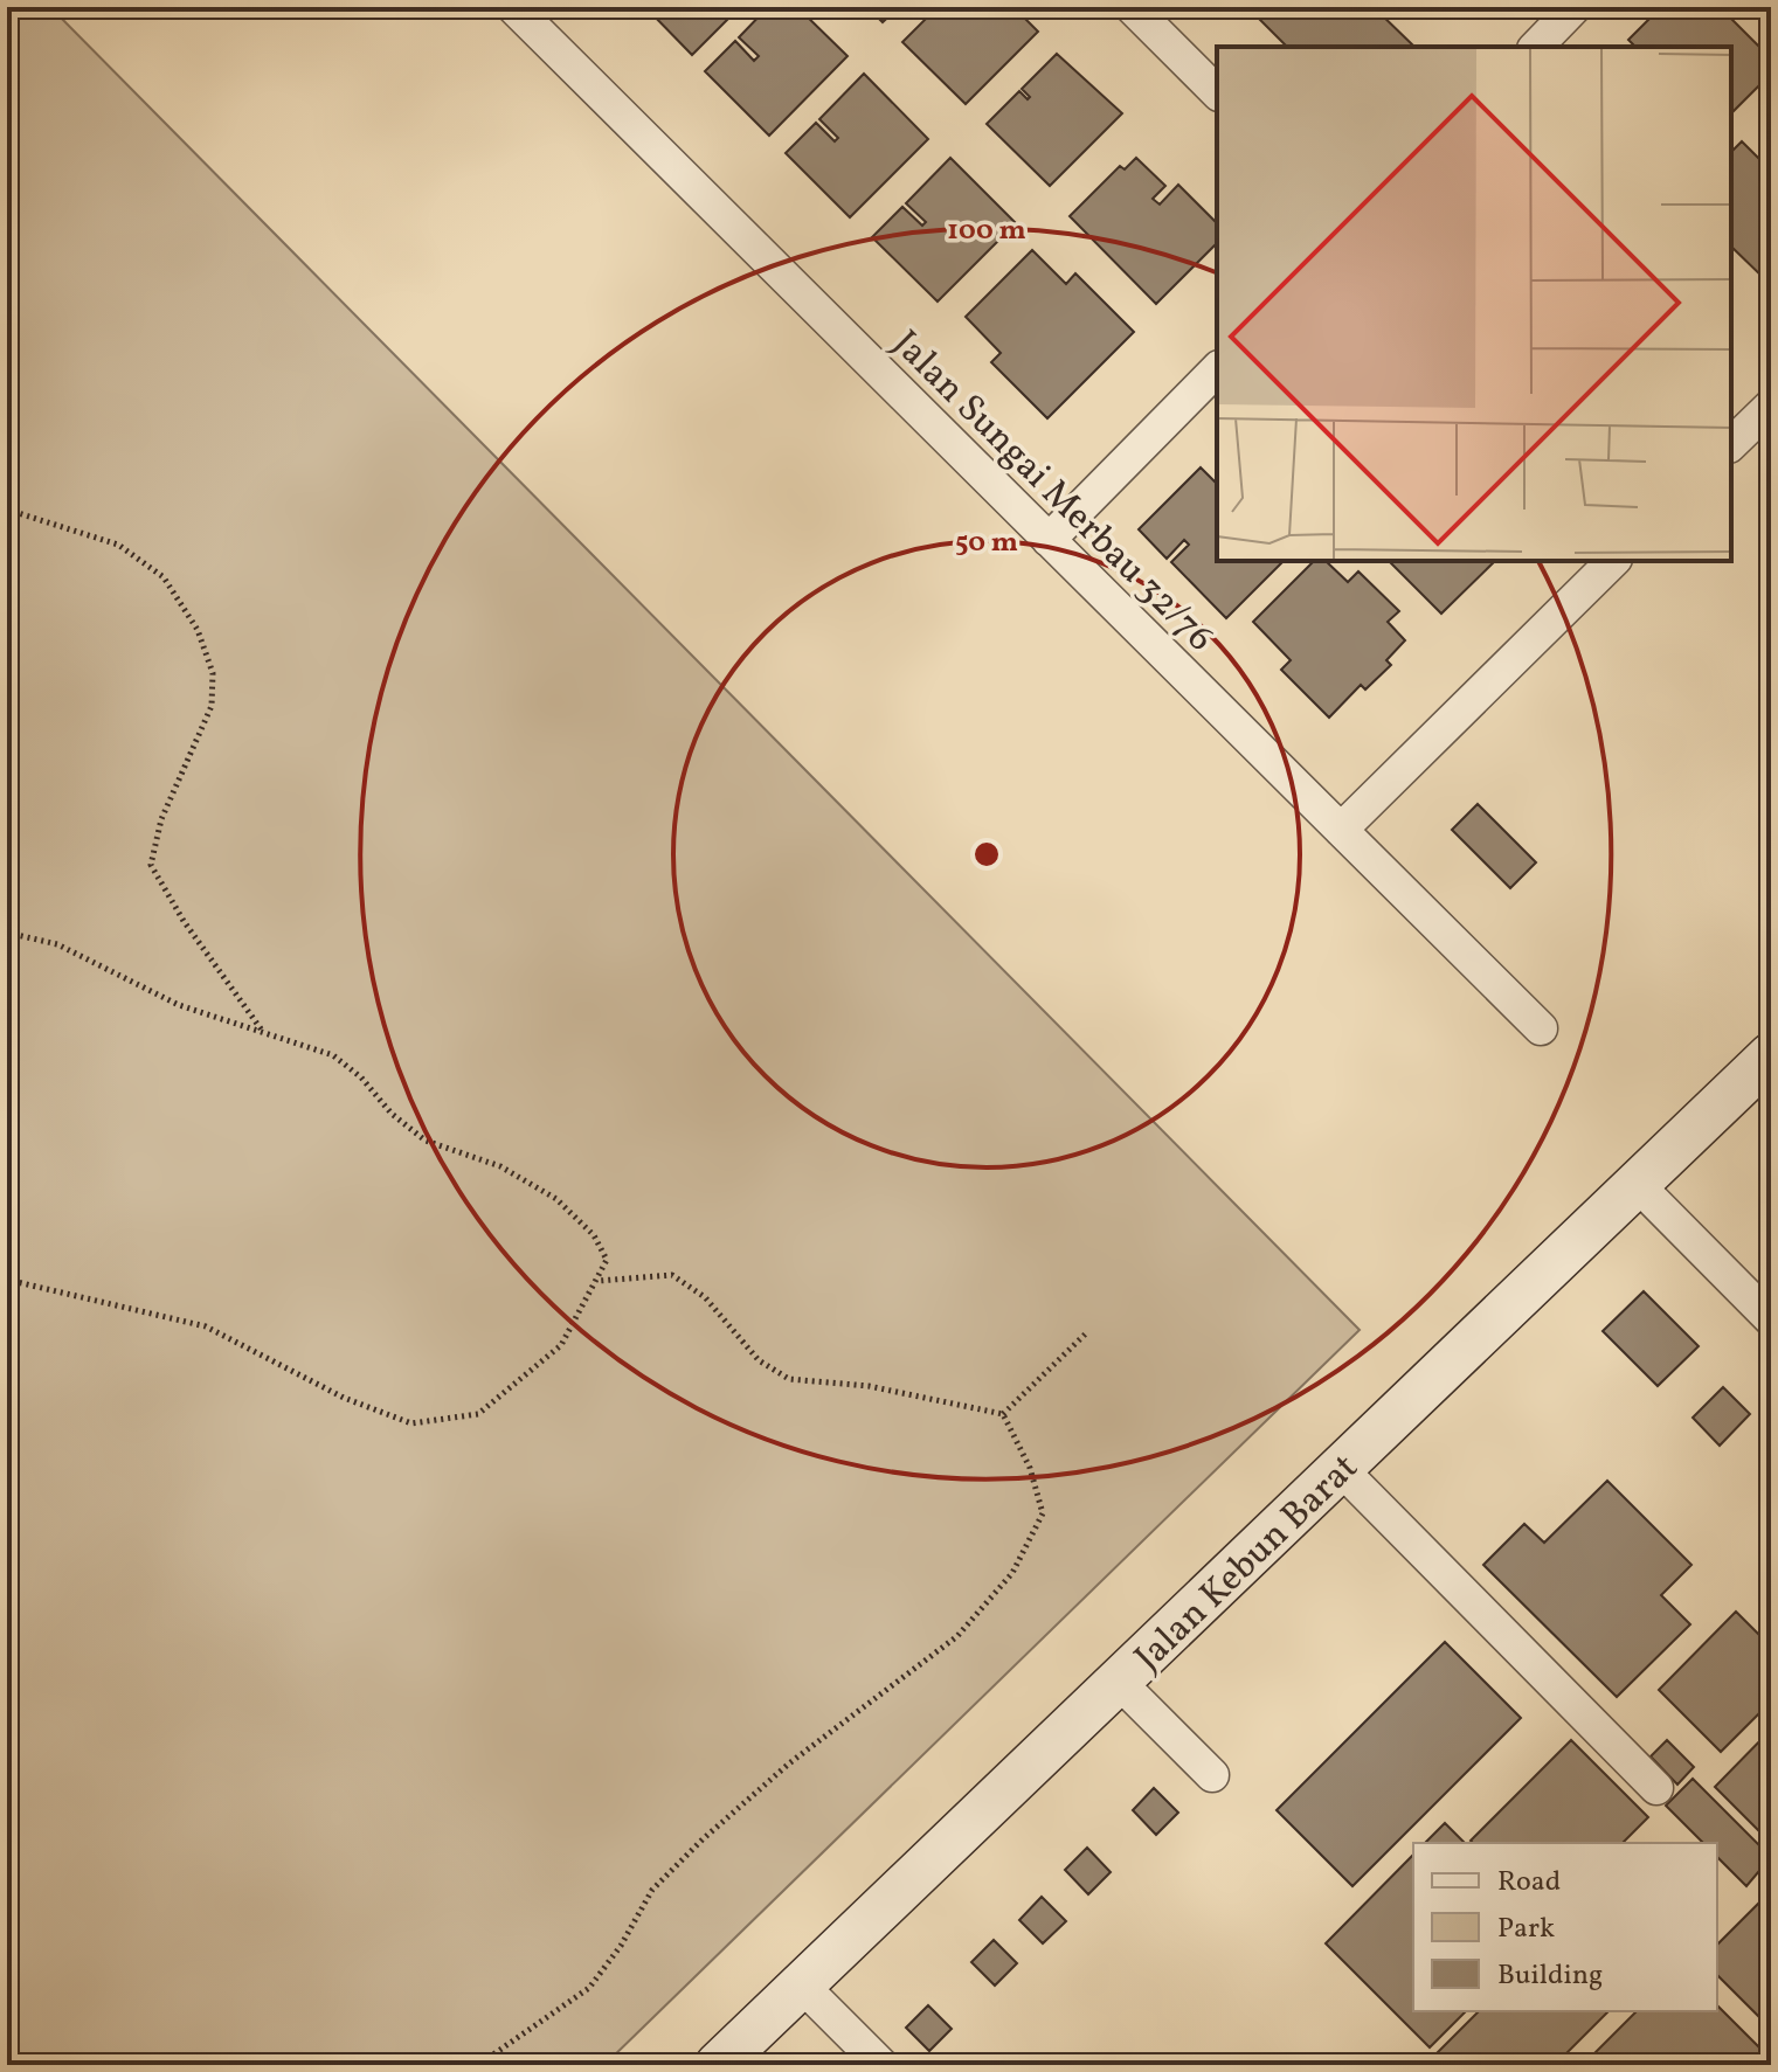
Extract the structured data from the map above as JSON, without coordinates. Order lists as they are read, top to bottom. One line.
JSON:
{"streets":{"main road":["Jalan Kebun Barat"],"street":["Jalan Sungai Merbau 32/76"]},"legend":["Road","Park","Building"],"rings":["100 m","50 m"]}
